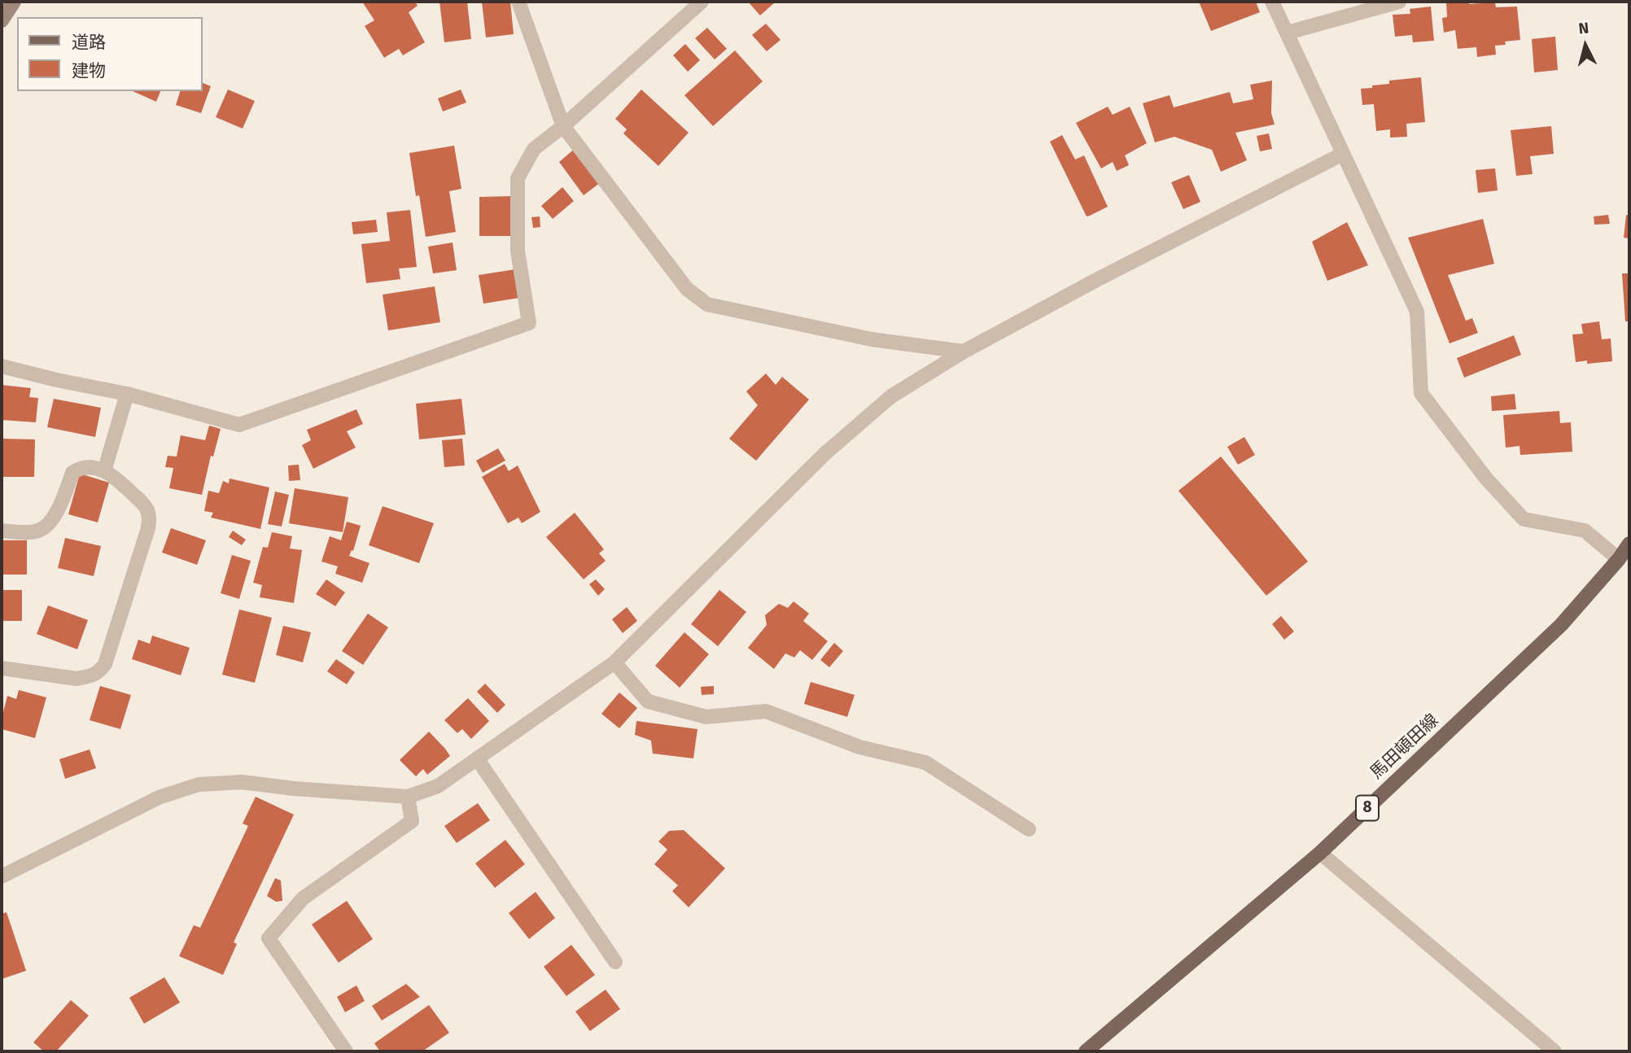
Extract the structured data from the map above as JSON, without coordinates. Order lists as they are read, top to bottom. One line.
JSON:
{"streets":{"main road":["馬田頓田線","8"]},"legend":["道路","建物"],"north":"top"}
